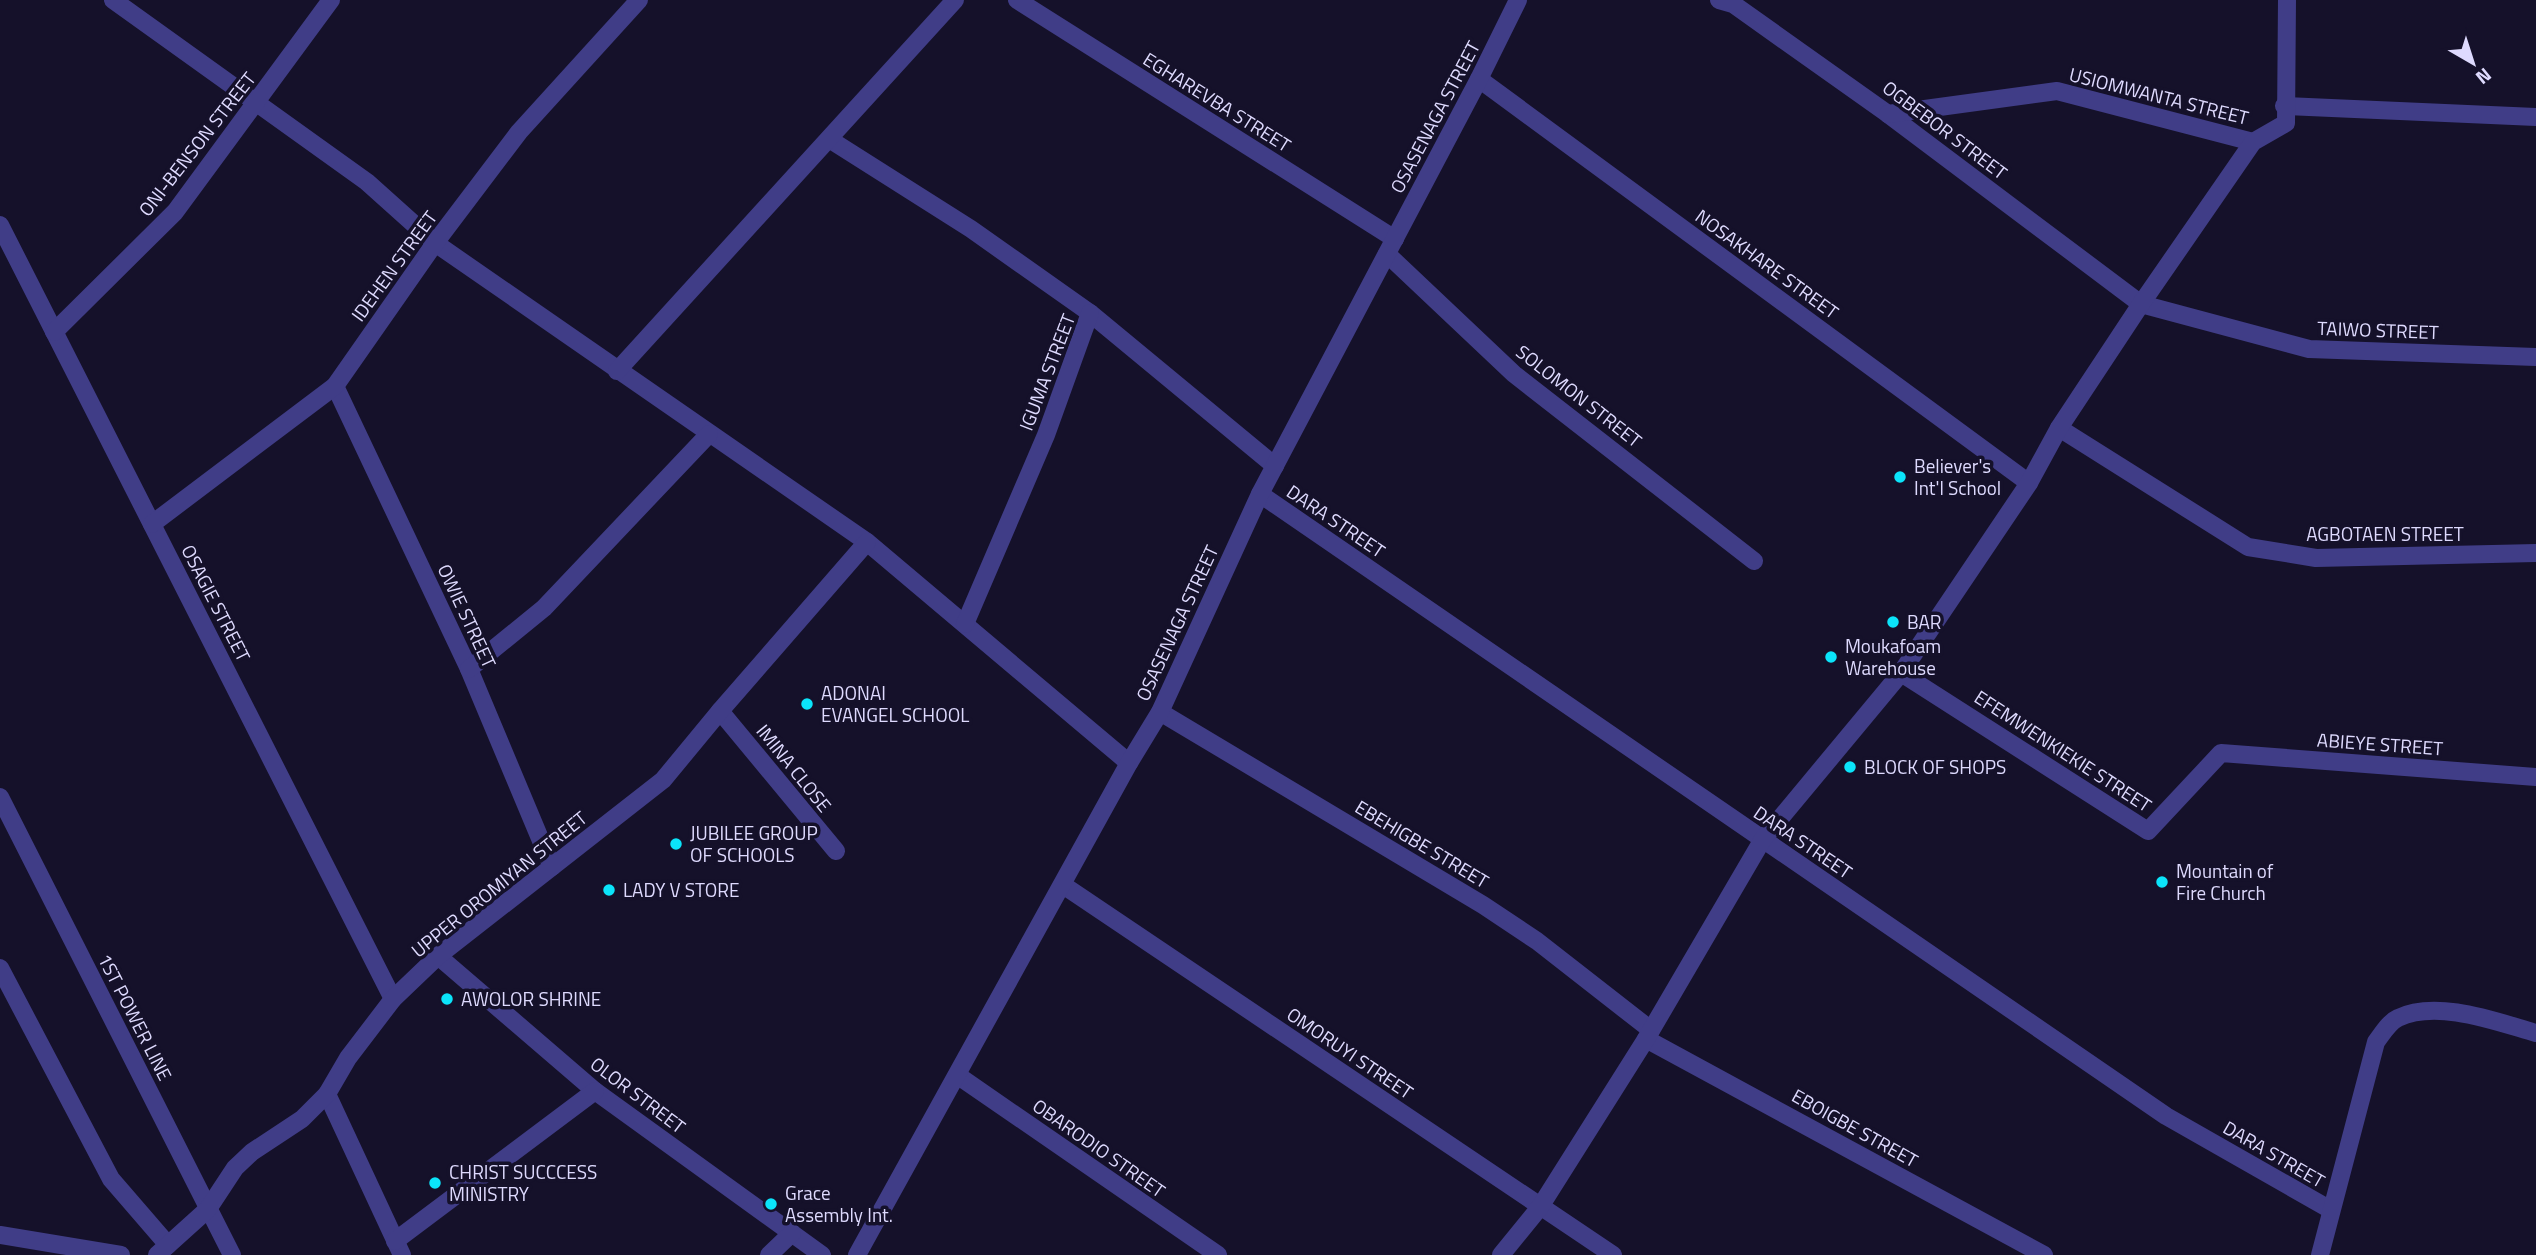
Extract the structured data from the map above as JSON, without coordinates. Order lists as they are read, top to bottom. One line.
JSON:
{"streets":{"street":["USIOMWANTA STREET","EGHAREVBA STREET","OSASENAGA STREET","OGBEBOR STREET","ONI-BENSON STREET","NOSAKHARE STREET","IDEHEN STREET","TAIWO STREET","IGUMA STREET","SOLOMON STREET","DARA STREET","AGBOTAEN STREET","OSAGIE STREET","OWIE STREET","ABIEYE STREET","EFEMWENKIEKIE STREET","IMINA CLOSE","EBEHIGBE STREET","UPPER OROMIYAN STREET","1ST POWER LINE","OMORUYI STREET","OLOR STREET","EBOIGBE STREET","OBARODIO STREET"]},"crossings":[["USIOMWANTA STREET","OGBEBOR STREET"],["EGHAREVBA STREET","OSASENAGA STREET"],["EGHAREVBA STREET","SOLOMON STREET"],["OSASENAGA STREET","NOSAKHARE STREET"],["OSASENAGA STREET","IGUMA STREET"],["OSASENAGA STREET","SOLOMON STREET"],["OSASENAGA STREET","DARA STREET"],["OSASENAGA STREET","EBEHIGBE STREET"],["OSASENAGA STREET","OMORUYI STREET"],["OSASENAGA STREET","OBARODIO STREET"],["OGBEBOR STREET","TAIWO STREET"],["ONI-BENSON STREET","OSAGIE STREET"],["IDEHEN STREET","OSAGIE STREET"],["IDEHEN STREET","OWIE STREET"],["OSAGIE STREET","UPPER OROMIYAN STREET"],["OWIE STREET","UPPER OROMIYAN STREET"],["ABIEYE STREET","EFEMWENKIEKIE STREET"],["IMINA CLOSE","UPPER OROMIYAN STREET"],["EBEHIGBE STREET","EBOIGBE STREET"],["UPPER OROMIYAN STREET","1ST POWER LINE"],["UPPER OROMIYAN STREET","OLOR STREET"]],"places":["Believer's Int'l School","BAR","Moukafoam Warehouse","ADONAI EVANGEL SCHOOL","BLOCK OF SHOPS","JUBILEE GROUP OF SCHOOLS","Mountain of Fire Church","LADY V STORE","AWOLOR SHRINE","CHRIST SUCCCESS MINISTRY","Grace Assembly Int."],"north":"bottom right"}
